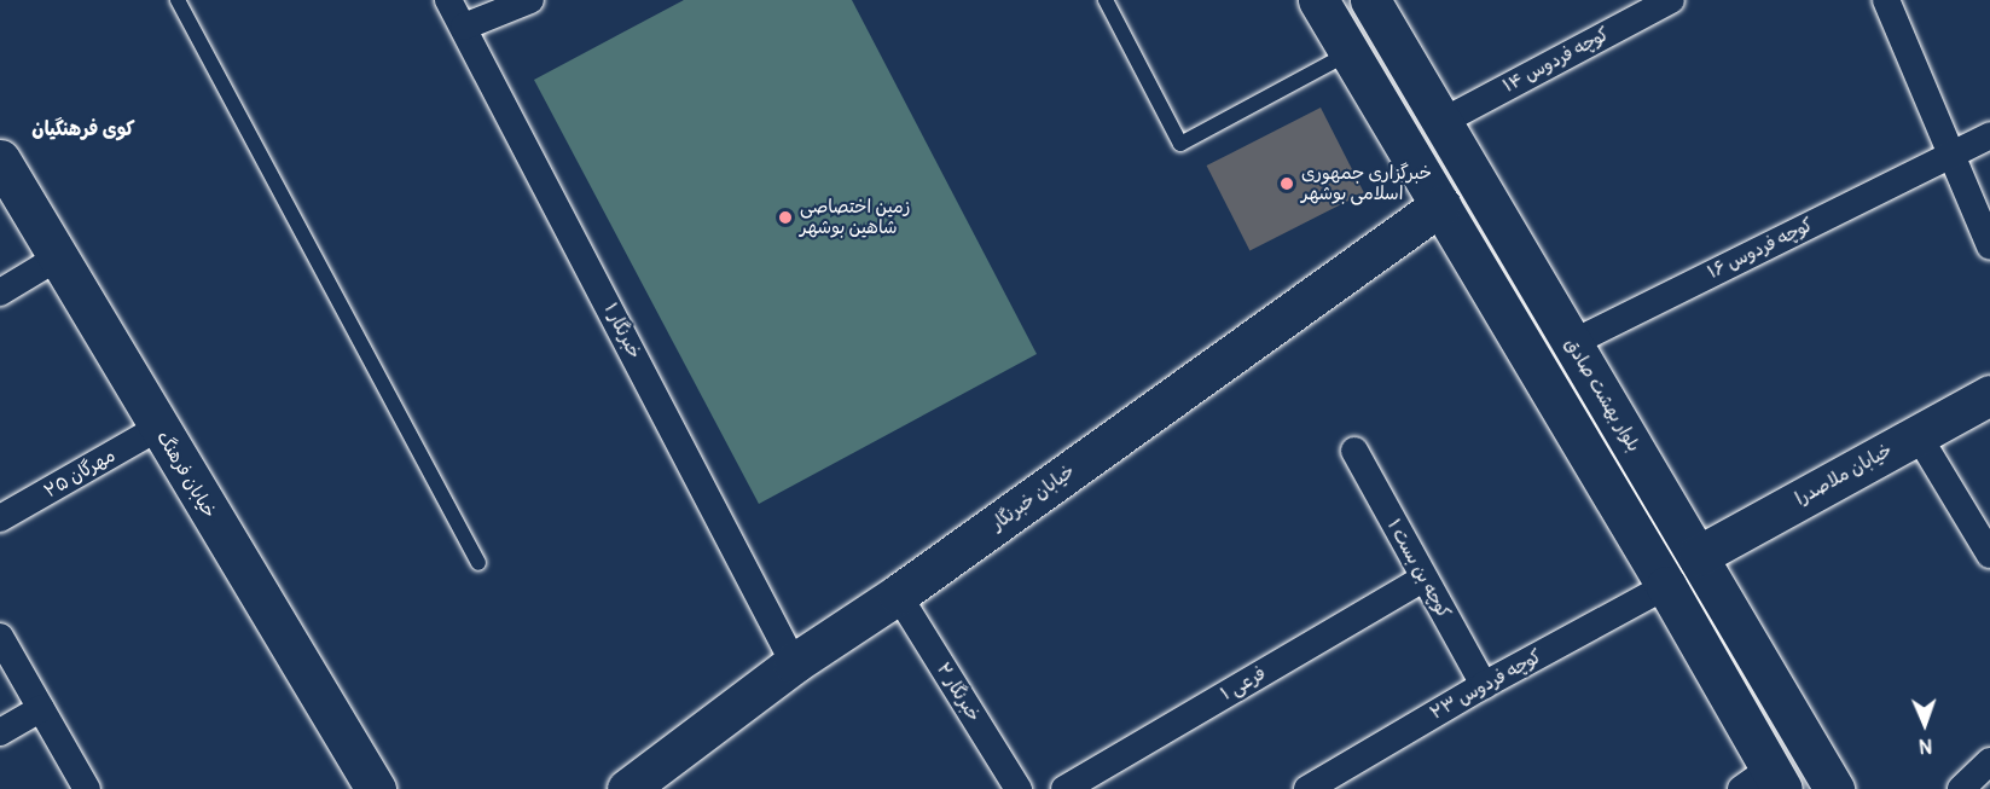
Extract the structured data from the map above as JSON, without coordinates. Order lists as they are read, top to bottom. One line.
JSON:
{"streets":{"street":["کوچه فردوس ۱۴","کوچه فردوس ۱۶","خبرنگار ۱","بلوار بهشت صادق","مهرگان ۲۵","خیابان فرهنگ","خیابان ملاصدرا","خیابان خبرنگار","کوچه بن بست ۱","فرعی ۱","کوچه فردوس ۲۳","خبرنگار ۲"]},"crossings":[["کوچه فردوس ۱۴","بلوار بهشت صادق"],["کوچه فردوس ۱۶","بلوار بهشت صادق"],["خبرنگار ۱","خیابان خبرنگار"],["بلوار بهشت صادق","خیابان ملاصدرا"],["مهرگان ۲۵","خیابان فرهنگ"],["خیابان خبرنگار","خبرنگار ۲"],["کوچه بن بست ۱","فرعی ۱"],["کوچه بن بست ۱","کوچه فردوس ۲۳"]],"districts":["کوی فرهنگیان"],"places":["خبرگزاری جمهوری اسلامی بوشهر","زمین اختصاصی شاهین بوشهر"],"north":"bottom"}
